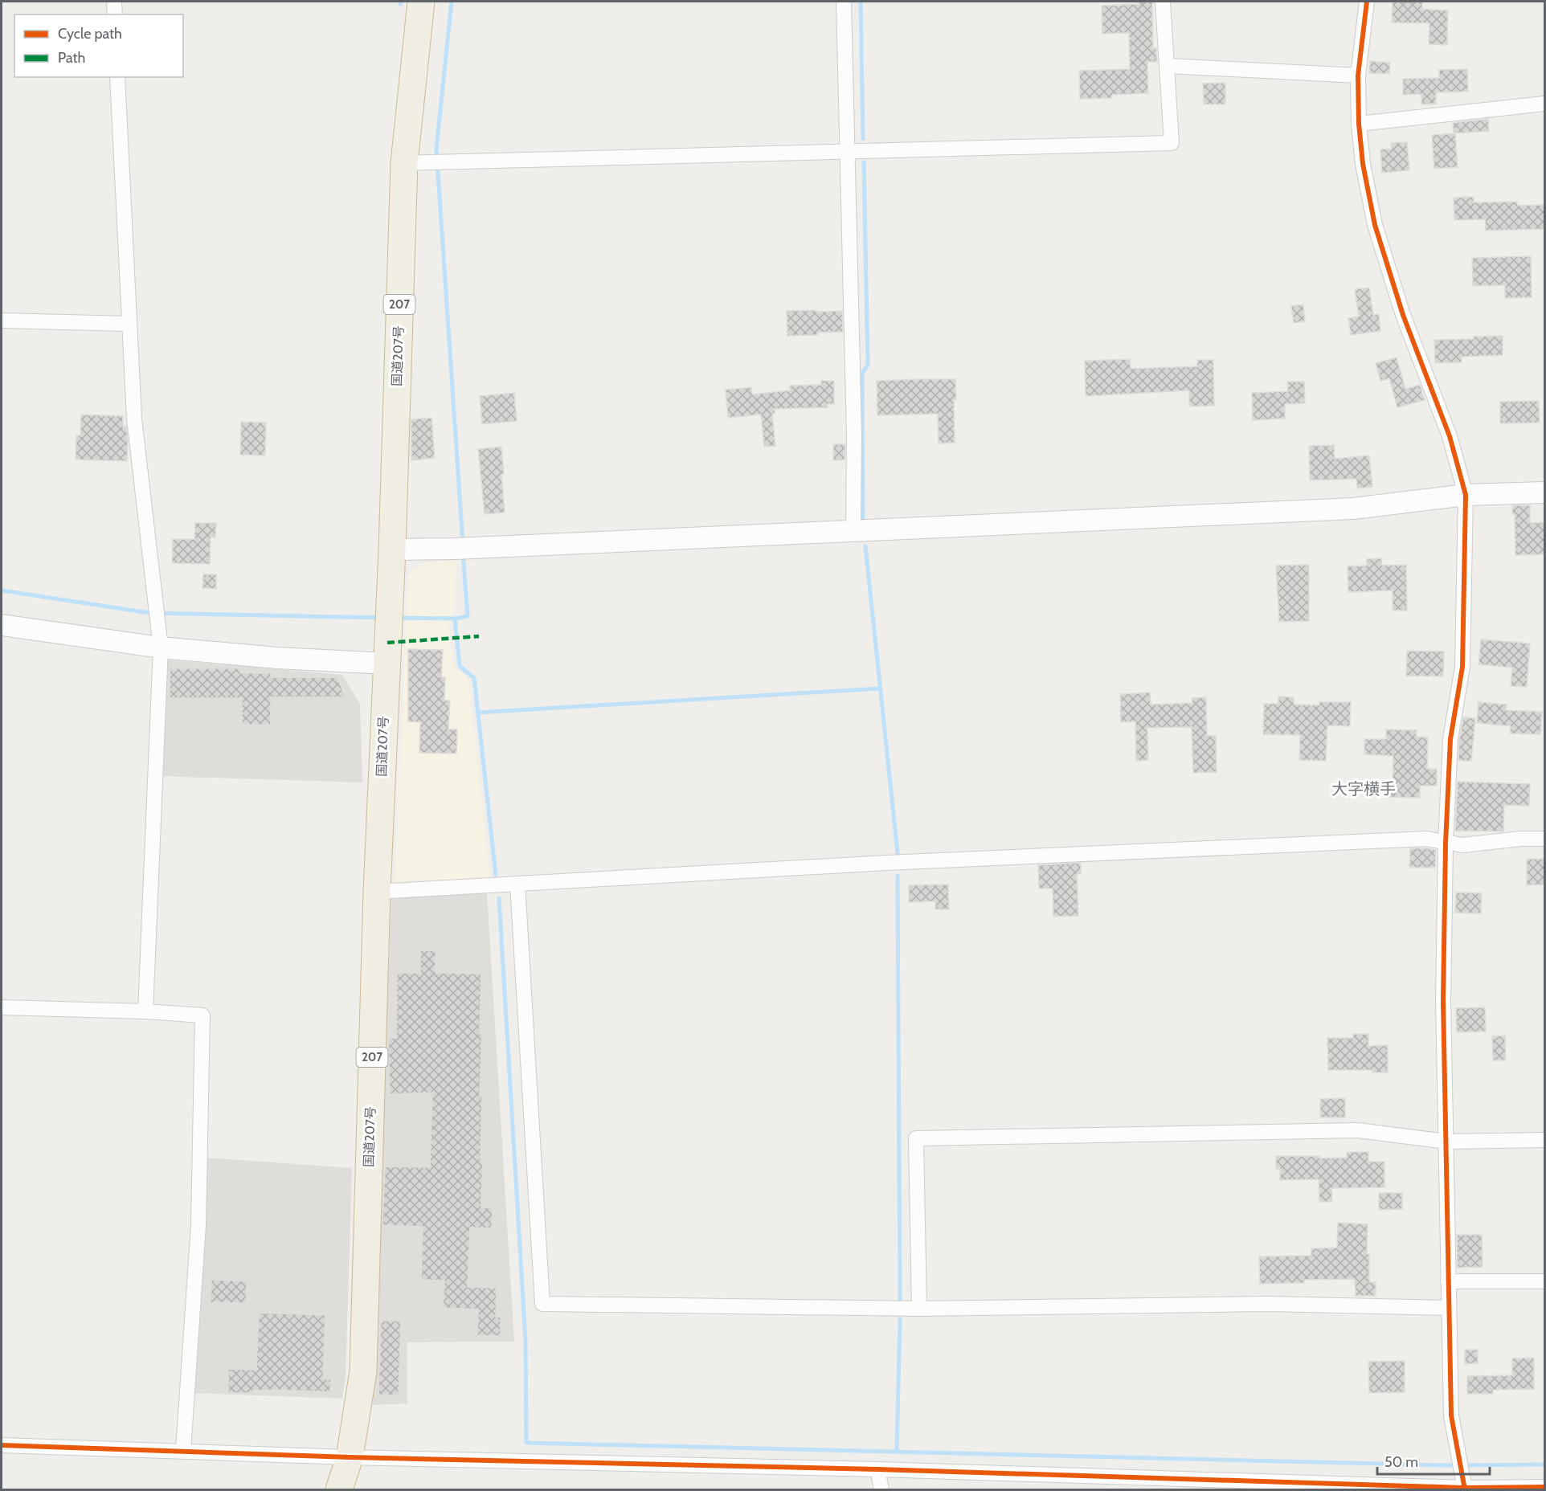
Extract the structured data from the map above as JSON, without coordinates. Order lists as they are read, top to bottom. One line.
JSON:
{"streets":{"highway":["207","国道207号"]},"districts":["大字横手"],"legend":["Cycle path","Path"],"scale_bar":"50 m"}
